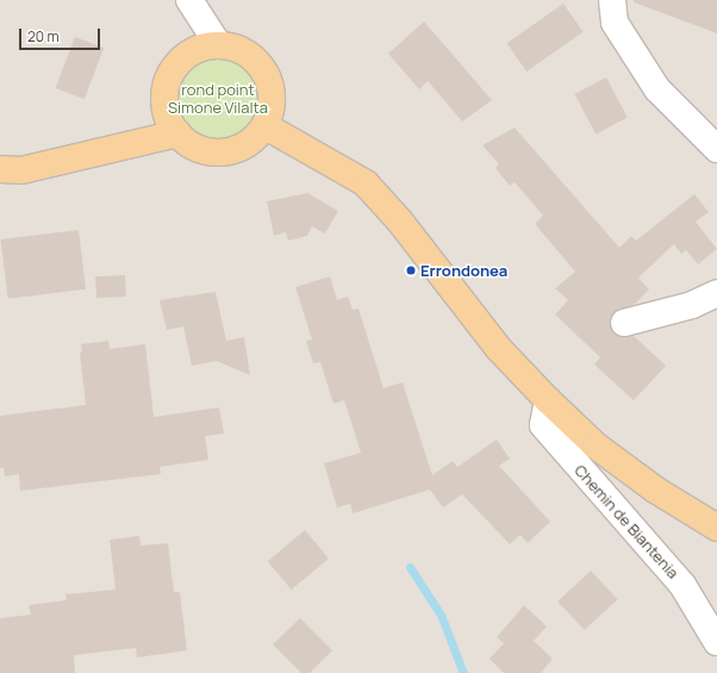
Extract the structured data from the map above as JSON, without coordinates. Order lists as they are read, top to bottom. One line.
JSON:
{"streets":{"street":["Chemin de Biantenia"]},"parks":["rond point Simone Vilalta"],"places":["Errondonea"],"scale_bar":"20 m"}
